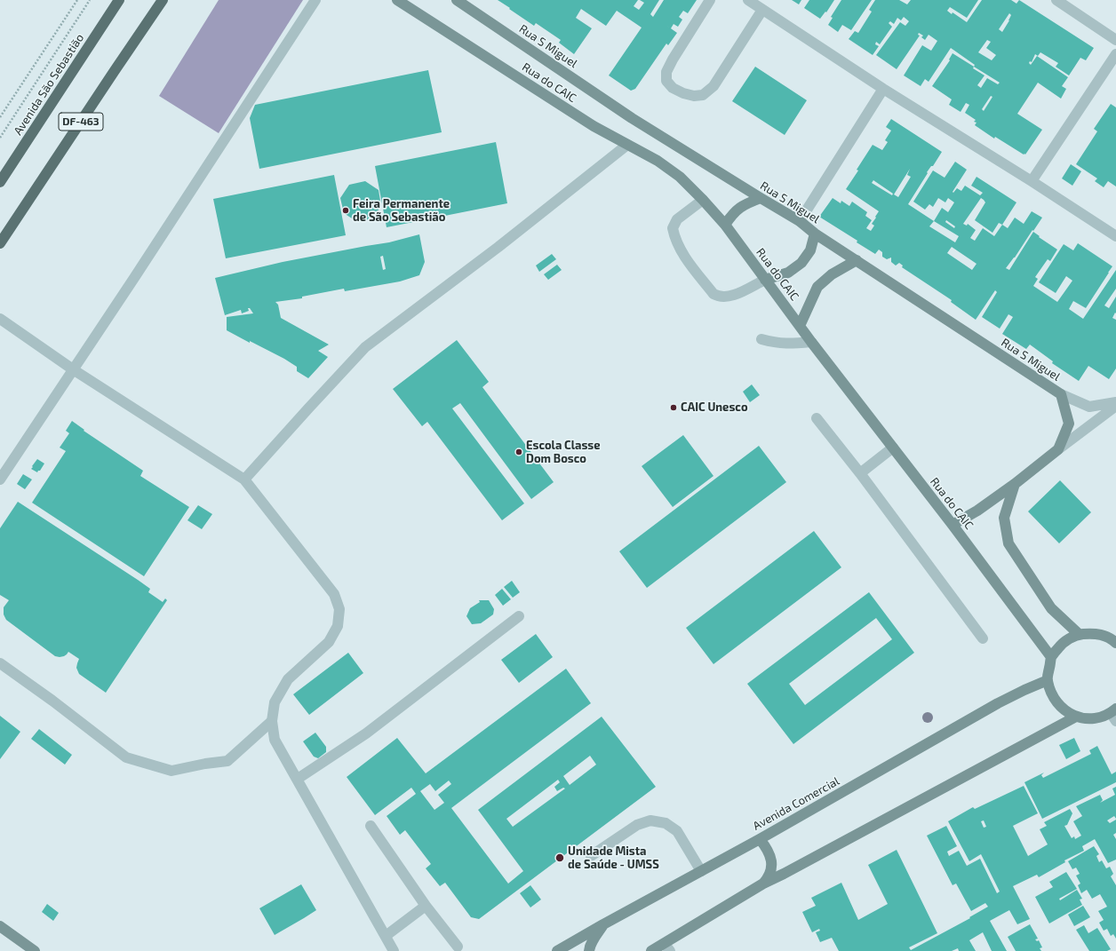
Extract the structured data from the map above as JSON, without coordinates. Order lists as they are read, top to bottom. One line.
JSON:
{"streets":{"main road":["Avenida São Sebastião","DF-463"],"street":["Rua S Miguel","Rua do CAIC","Avenida Comercial"]},"crossings":[["Rua S Miguel","Rua do CAIC"]],"places":["Feira Permanente de São Sebastião","CAIC Unesco","Escola Classe Dom Bosco","Unidade Mista de Saúde - UMSS"]}
